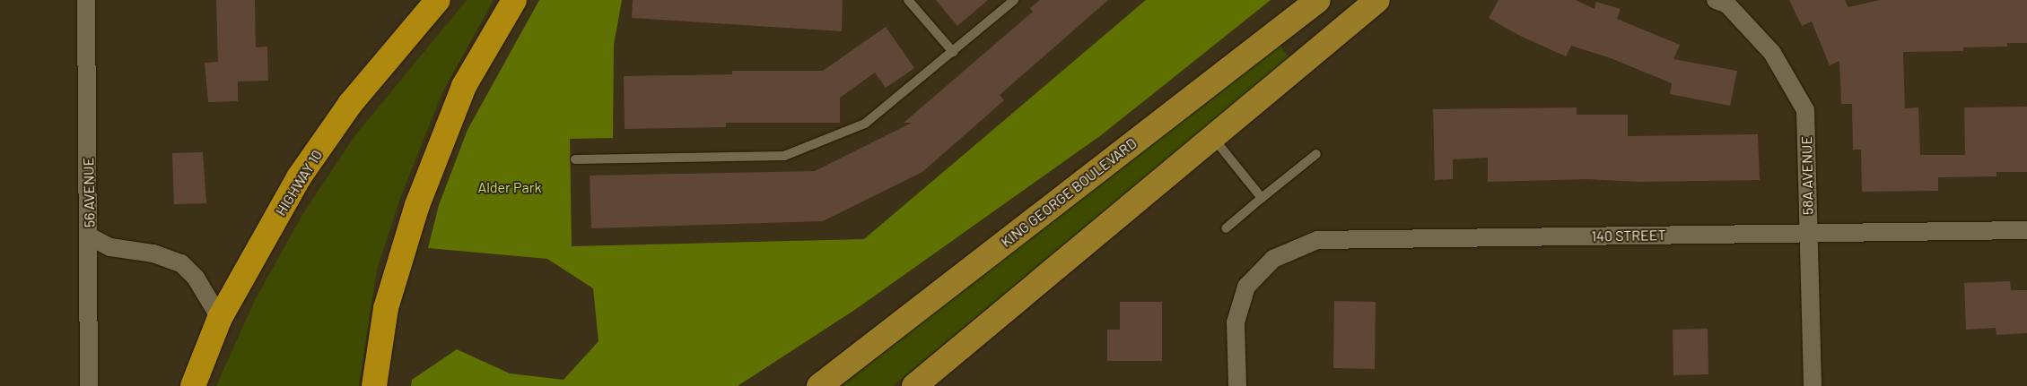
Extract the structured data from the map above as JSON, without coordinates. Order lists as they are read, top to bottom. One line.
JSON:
{"streets":{"highway":["HIGHWAY 10"],"main road":["KING GEORGE BOULEVARD"],"street":["58A AVENUE","56 AVENUE","140 STREET"]},"crossings":[["58A AVENUE","140 STREET"]],"parks":["Alder Park"]}
